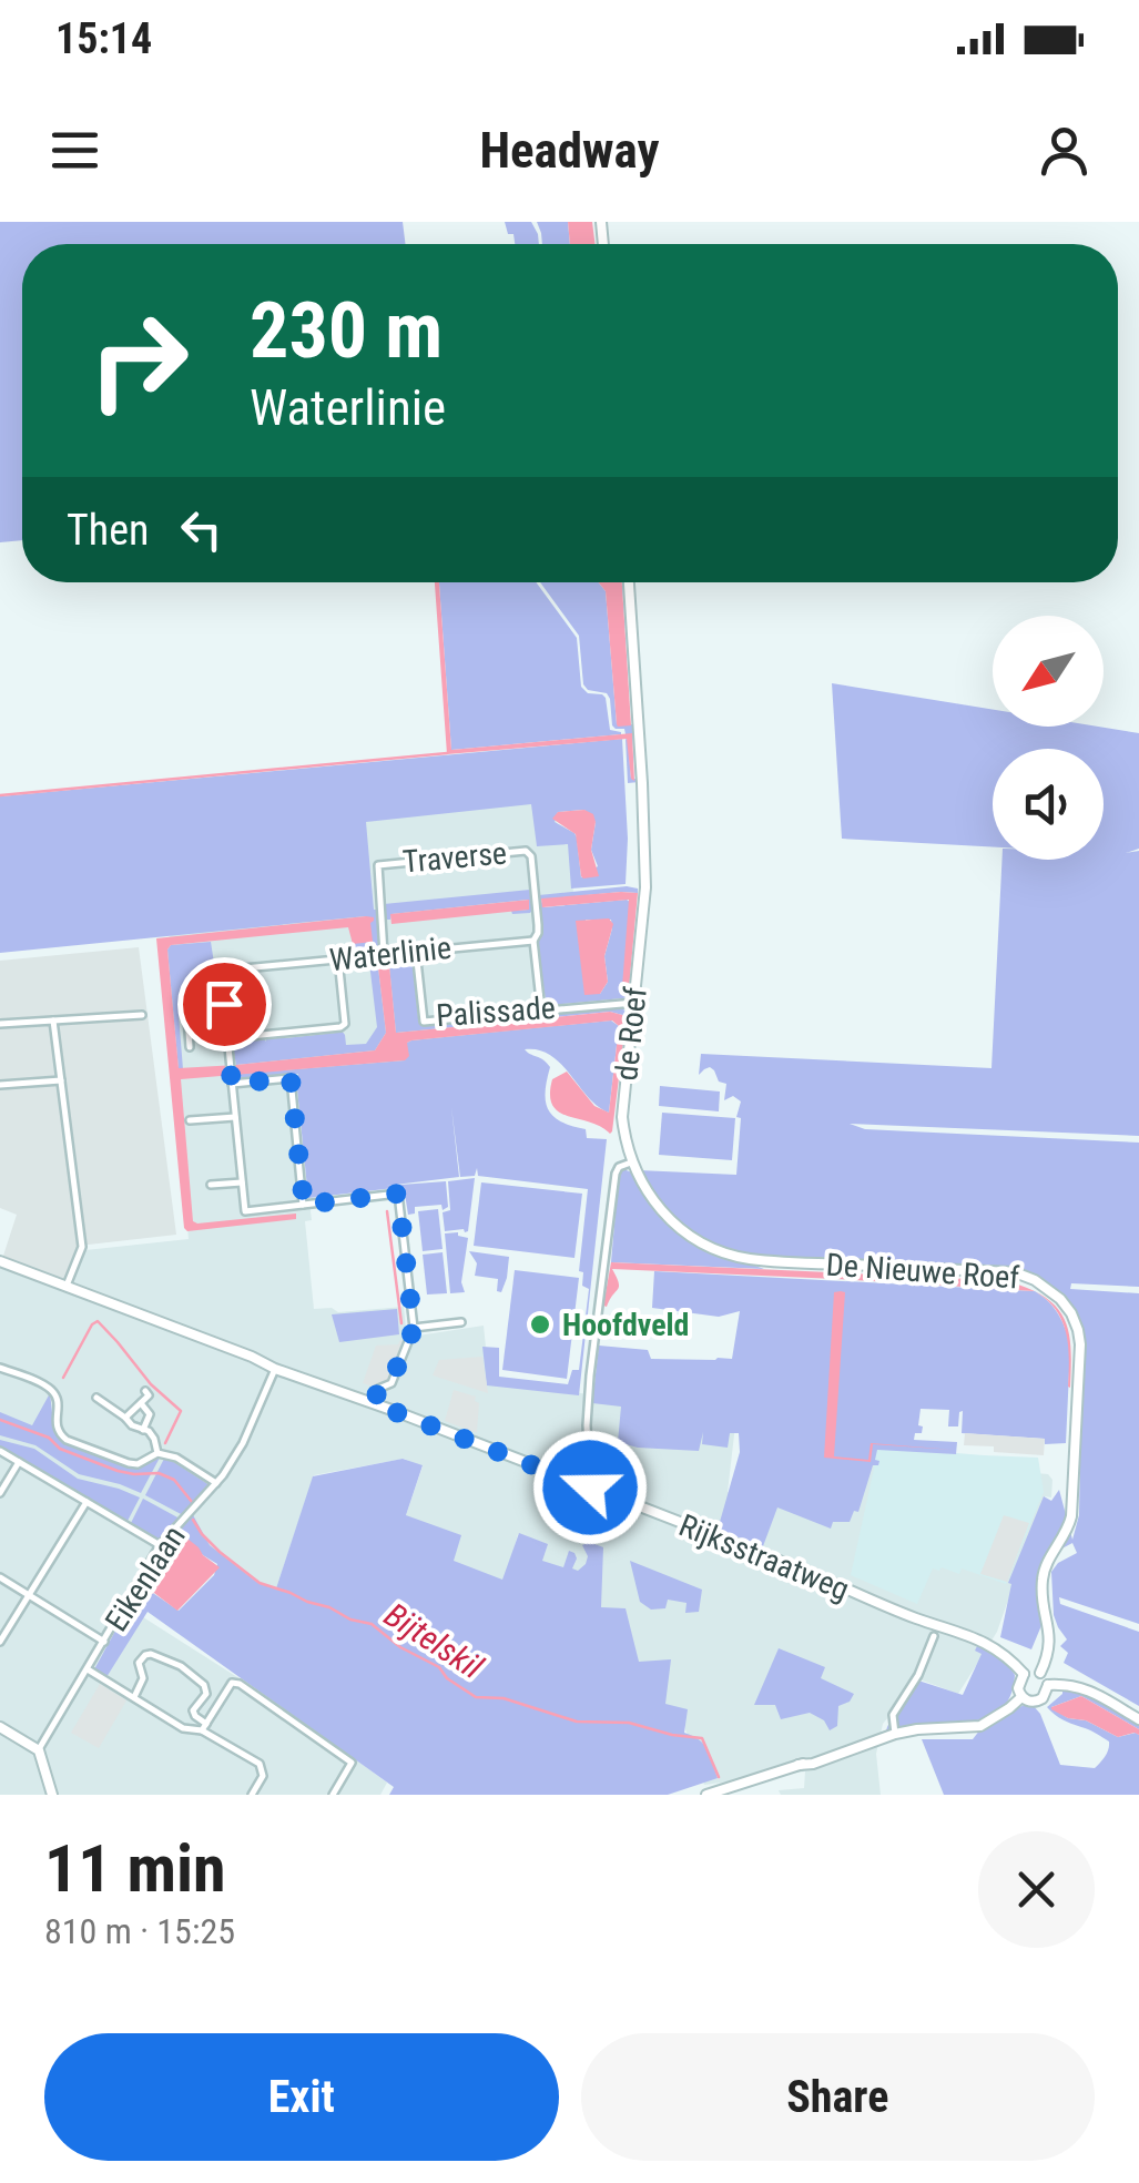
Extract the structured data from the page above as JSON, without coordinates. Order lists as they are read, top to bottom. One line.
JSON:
{"streets":{"street":["Traverse","Waterlinie","Palissade","de Roef","De Nieuwe Roef","Rijksstraatweg","Eikenlaan"]},"crossings":[["Traverse","Waterlinie"],["Waterlinie","Palissade"],["Palissade","de Roef"],["de Roef","De Nieuwe Roef"],["De Nieuwe Roef","Rijksstraatweg"],["Rijksstraatweg","Eikenlaan"]],"water":["Bijtelskil"],"places":["Hoofdveld"],"north":"bottom left","page":{"status":"15:14","header":"Headway","turn":["230 m","Waterlinie"],"then":"Then","heading":["11 min","810 m · 15:25"],"buttons":["Exit","Share"]}}
